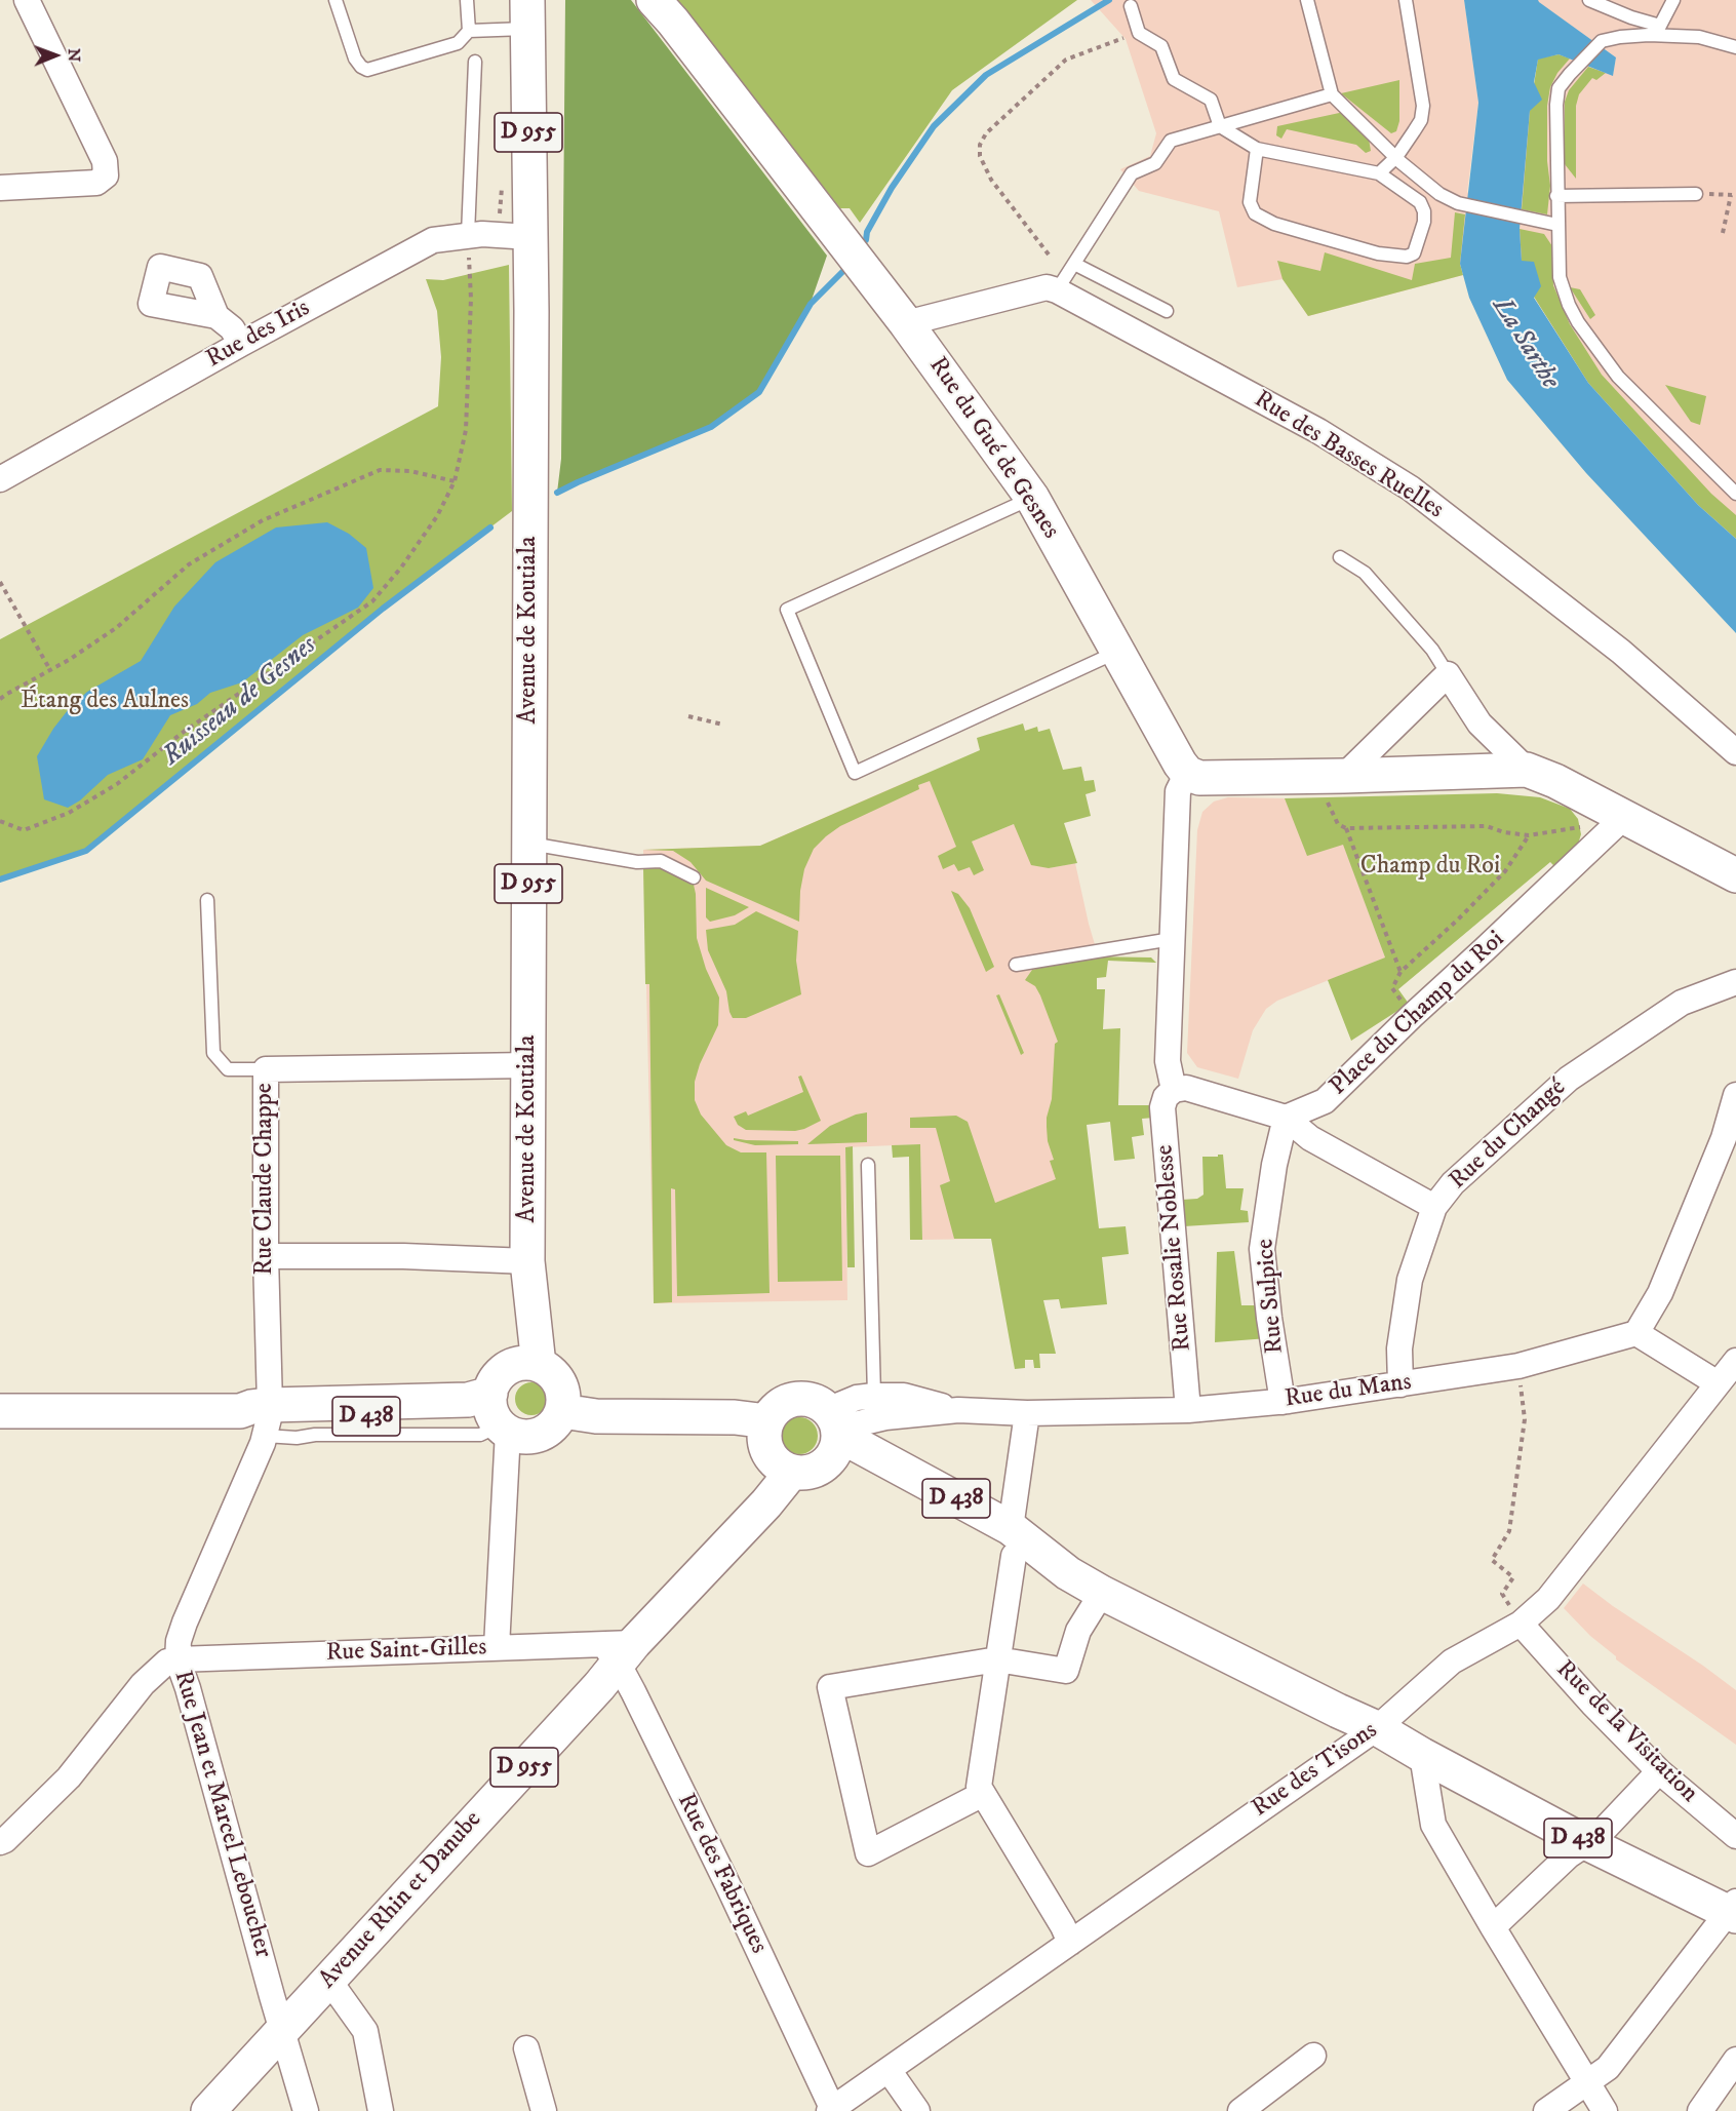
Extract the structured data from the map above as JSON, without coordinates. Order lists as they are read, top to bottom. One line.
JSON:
{"streets":{"main road":["D 955","Rue du Gué de Gesnes","Avenue de Koutiala","D 438","Avenue Rhin et Danube"],"street":["Rue des Iris","Rue des Basses Ruelles","Place du Champ du Roi","Rue du Changé","Rue Claude Chappe","Rue Rosalie Noblesse","Rue Sulpice","Rue du Mans","Rue Saint-Gilles","Rue de la Visitation","Rue des Tisons","Rue Jean et Marcel Leboucher","Rue des Fabriques"]},"crossings":[["Rue des Iris","Avenue de Koutiala"],["Avenue de Koutiala","Rue Claude Chappe"],["Avenue de Koutiala","D 438"],["Place du Champ du Roi","Rue du Changé"],["Place du Champ du Roi","Rue Sulpice"],["Rue du Changé","Rue Sulpice"],["Rue Claude Chappe","D 438"],["Rue Claude Chappe","Rue Jean et Marcel Leboucher"],["Rue Rosalie Noblesse","Rue du Mans"],["Rue Sulpice","Rue du Mans"],["Rue du Mans","D 438"],["Rue du Mans","Avenue Rhin et Danube"],["D 438","Rue des Tisons"],["D 438","Rue Jean et Marcel Leboucher"],["D 438","Avenue Rhin et Danube"],["Rue Saint-Gilles","Rue Jean et Marcel Leboucher"],["Rue Saint-Gilles","Rue des Fabriques"],["Rue Saint-Gilles","Avenue Rhin et Danube"],["Rue de la Visitation","Rue des Tisons"],["Rue des Tisons","Rue des Fabriques"],["Rue Jean et Marcel Leboucher","Avenue Rhin et Danube"],["Rue des Fabriques","Avenue Rhin et Danube"]],"water":["La Sarthe","Ruisseau de Gesnes"],"parks":["Étang des Aulnes","Champ du Roi"],"north":"right"}
